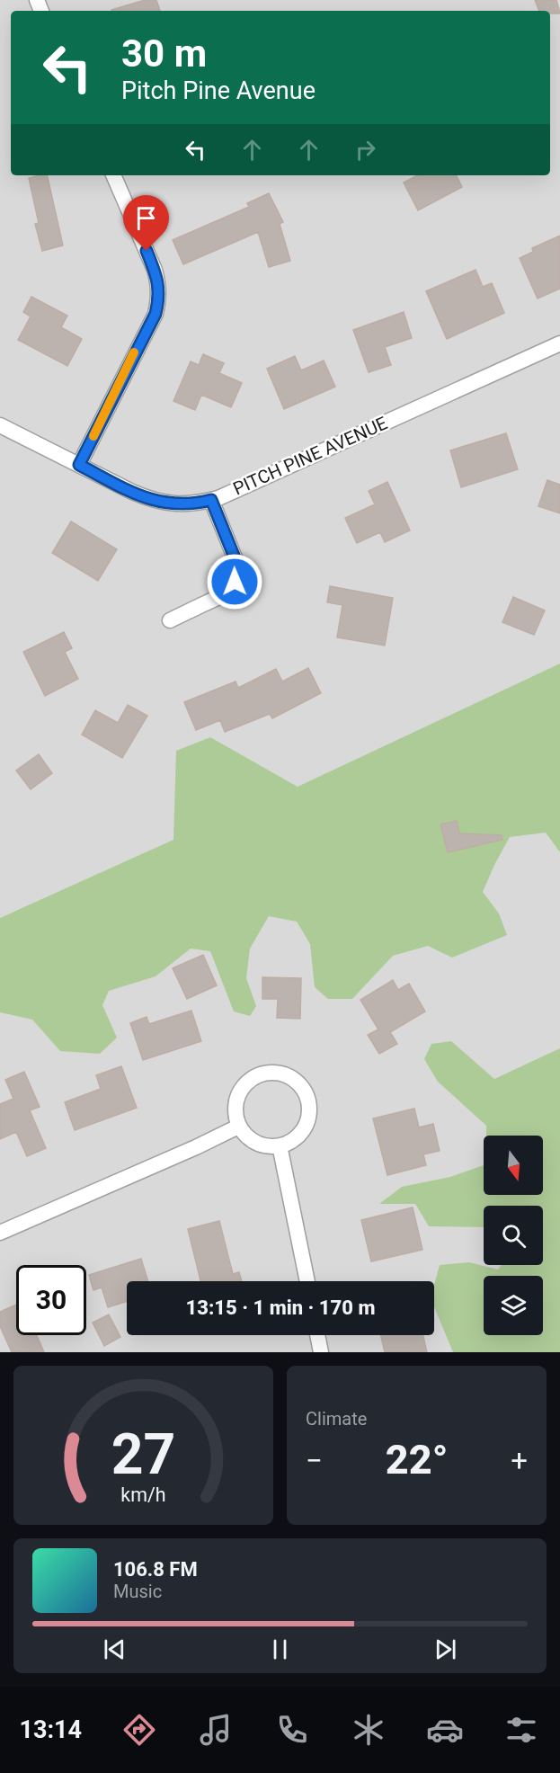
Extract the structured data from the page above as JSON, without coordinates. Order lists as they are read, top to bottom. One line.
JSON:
{"streets":{"street":["PITCH PINE AVENUE"]},"north":"bottom","page":{"turn":["30 m","Pitch Pine Avenue"],"limit":"30","trip":"13:15 · 1 min · 170 m","tile":"Climate","heat":["−","22°","+"],"song":["106.8 FM","Music"],"tabs":"13:14","gauge":["27","km/h"]}}
